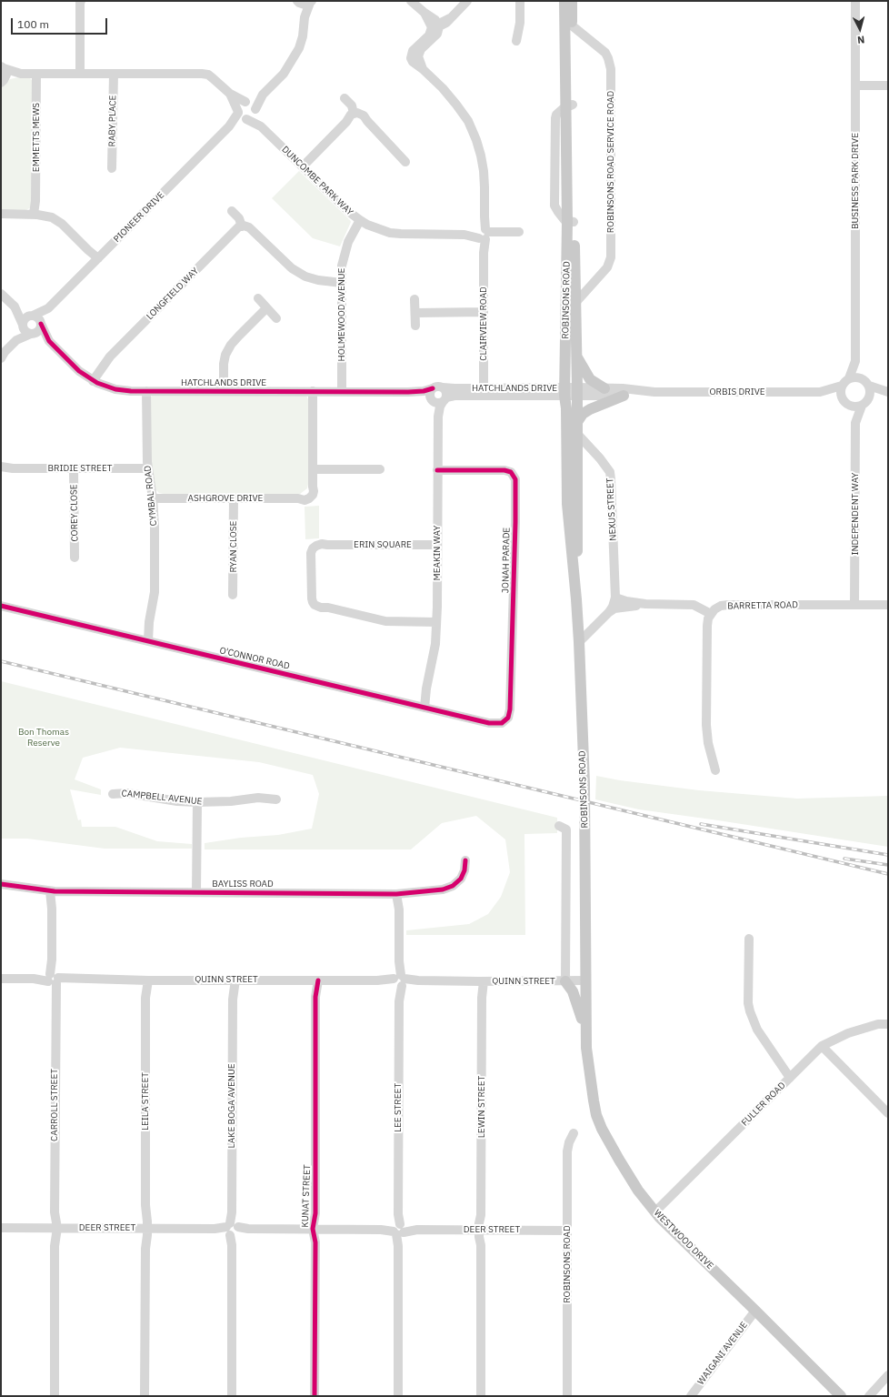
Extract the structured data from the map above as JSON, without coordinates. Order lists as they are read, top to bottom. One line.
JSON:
{"streets":{"main road":["ROBINSONS ROAD","WESTWOOD DRIVE"],"street":["RABY PLACE","EMMETTS MEWS","ROBINSONS ROAD SERVICE ROAD","DUNCOMBE PARK WAY","BUSINESS PARK DRIVE","PIONEER DRIVE","LONGFIELD WAY","HOLMEWOOD AVENUE","CLAIRVIEW ROAD","HATCHLANDS DRIVE","ORBIS DRIVE","BRIDIE STREET","CYMBAL ROAD","ASHGROVE DRIVE","NEXUS STREET","COREY CLOSE","INDEPENDENT WAY","ERIN SQUARE","RYAN CLOSE","MEAKIN WAY","JONAH PARADE","BARRETTA ROAD","O'CONNOR ROAD","CAMPBELL AVENUE","BAYLISS ROAD","QUINN STREET","LEILA STREET","FULLER ROAD","CARROLL STREET","LAKE BOGA AVENUE","LEWIN STREET","LEE STREET","KUNAT STREET","DEER STREET","WAIGANI AVENUE"]},"crossings":[["ROBINSONS ROAD SERVICE ROAD","ROBINSONS ROAD"],["DUNCOMBE PARK WAY","PIONEER DRIVE"],["DUNCOMBE PARK WAY","HOLMEWOOD AVENUE"],["DUNCOMBE PARK WAY","CLAIRVIEW ROAD"],["BUSINESS PARK DRIVE","ORBIS DRIVE"],["BUSINESS PARK DRIVE","INDEPENDENT WAY"],["PIONEER DRIVE","HATCHLANDS DRIVE"],["LONGFIELD WAY","HATCHLANDS DRIVE"],["ROBINSONS ROAD","HATCHLANDS DRIVE"],["ROBINSONS ROAD","ORBIS DRIVE"],["ROBINSONS ROAD","NEXUS STREET"],["ROBINSONS ROAD","QUINN STREET"],["ROBINSONS ROAD","DEER STREET"],["ROBINSONS ROAD","WESTWOOD DRIVE"],["HOLMEWOOD AVENUE","HATCHLANDS DRIVE"],["CLAIRVIEW ROAD","HATCHLANDS DRIVE"],["HATCHLANDS DRIVE","ORBIS DRIVE"],["HATCHLANDS DRIVE","CYMBAL ROAD"],["HATCHLANDS DRIVE","ASHGROVE DRIVE"],["HATCHLANDS DRIVE","MEAKIN WAY"],["ORBIS DRIVE","INDEPENDENT WAY"],["BRIDIE STREET","CYMBAL ROAD"],["BRIDIE STREET","COREY CLOSE"],["CYMBAL ROAD","ASHGROVE DRIVE"],["CYMBAL ROAD","O'CONNOR ROAD"],["ASHGROVE DRIVE","RYAN CLOSE"],["NEXUS STREET","BARRETTA ROAD"],["INDEPENDENT WAY","BARRETTA ROAD"],["ERIN SQUARE","MEAKIN WAY"],["MEAKIN WAY","JONAH PARADE"],["MEAKIN WAY","O'CONNOR ROAD"],["JONAH PARADE","O'CONNOR ROAD"],["BAYLISS ROAD","CARROLL STREET"],["BAYLISS ROAD","LEE STREET"],["QUINN STREET","LEILA STREET"],["QUINN STREET","CARROLL STREET"],["QUINN STREET","LAKE BOGA AVENUE"],["QUINN STREET","LEWIN STREET"],["QUINN STREET","LEE STREET"],["QUINN STREET","KUNAT STREET"],["QUINN STREET","WESTWOOD DRIVE"],["LEILA STREET","DEER STREET"],["FULLER ROAD","WESTWOOD DRIVE"],["CARROLL STREET","DEER STREET"],["LAKE BOGA AVENUE","DEER STREET"],["LEWIN STREET","DEER STREET"],["LEE STREET","DEER STREET"],["KUNAT STREET","DEER STREET"],["WESTWOOD DRIVE","WAIGANI AVENUE"]],"parks":["Bon Thomas Reserve"],"scale_bar":"100 m","north":"bottom"}
